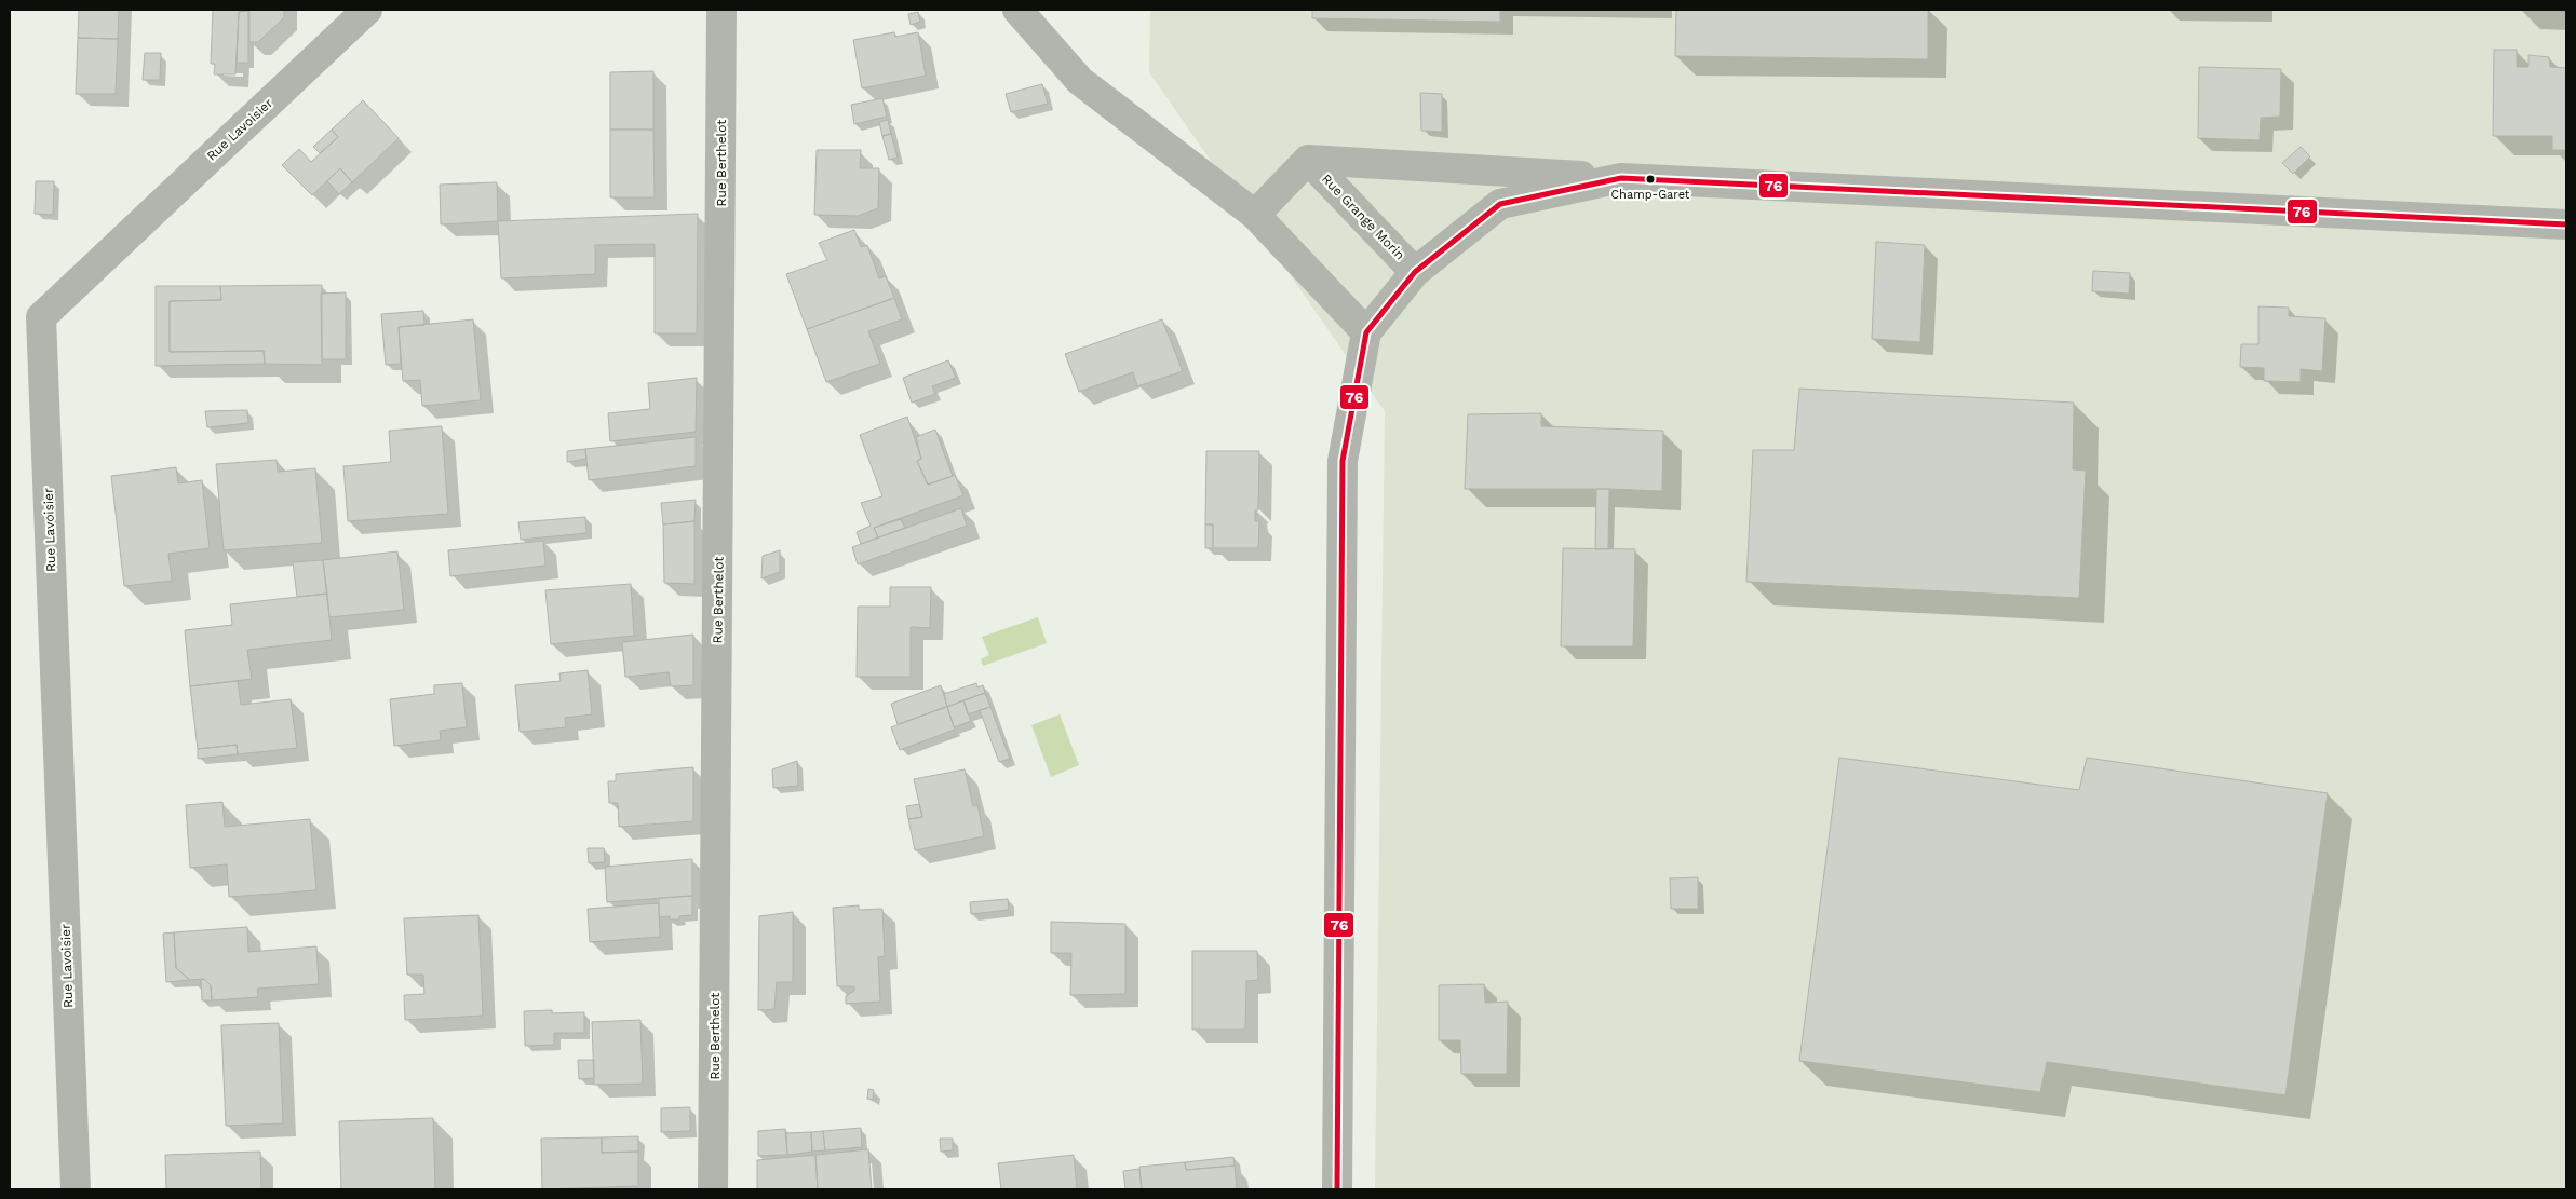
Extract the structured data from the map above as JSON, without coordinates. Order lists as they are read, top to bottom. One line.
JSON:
{"streets":{"street":["Rue Lavoisier","Rue Berthelot","Rue Grange Morin"]},"places":["Champ-Garet"],"lines":["transit line 76"]}
